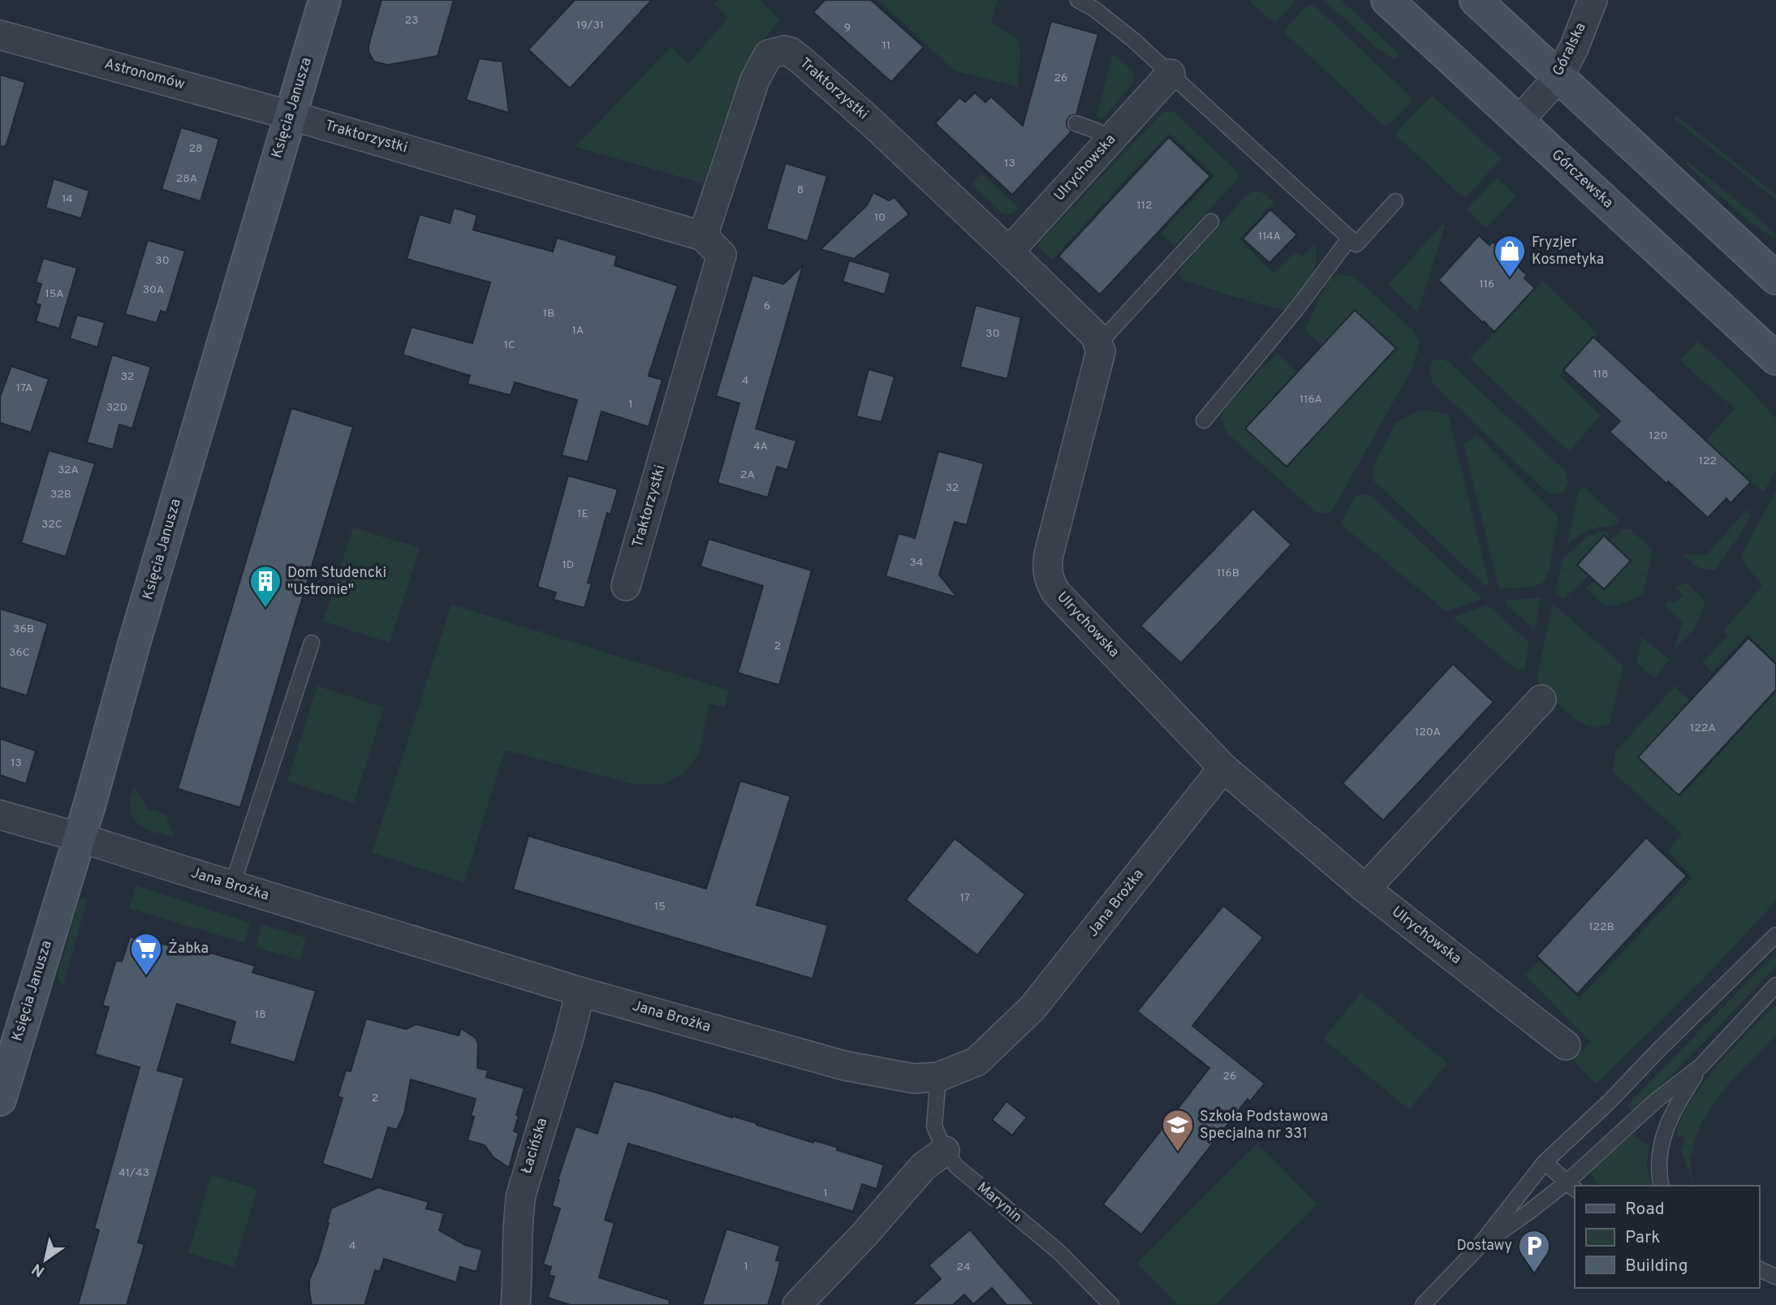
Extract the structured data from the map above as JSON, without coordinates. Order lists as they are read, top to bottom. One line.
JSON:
{"streets":{"street":["Góralska","Astronomów","Traktorzystki","Księcia Janusza","Ulrychowska","Górczewska","Jana Brożka","Łacińska"],"lane":["Marynin"]},"crossings":[["Góralska","Górczewska"],["Astronomów","Traktorzystki"],["Astronomów","Księcia Janusza"],["Traktorzystki","Księcia Janusza"],["Traktorzystki","Ulrychowska"],["Księcia Janusza","Jana Brożka"],["Ulrychowska","Jana Brożka"],["Jana Brożka","Łacińska"],["Jana Brożka","Marynin"]],"places":{"shop":["Fryzjer Kosmetyka"],"building":["Dom Studencki \"Ustronie\""],"supermarket":["Żabka"],"school or university":["Szkoła Podstawowa Specjalna nr 331"],"parking":["Dostawy"]},"house_numbers":["23","19/31","9","11","26","28","13","28A","8","14","112","10","114A","30","116","30A","15A","6","1B","1A","30","1C","118","32","4","17A","116A","1","32D","120","4A","122","32A","2A","32","32B","1E","32C","34","1D","116B","36B","2","36C","122A","120A","13","17","15","122B","18","26","2","41/43","1","4","1","24"],"legend":["Road","Park","Building"],"north":"bottom left"}
